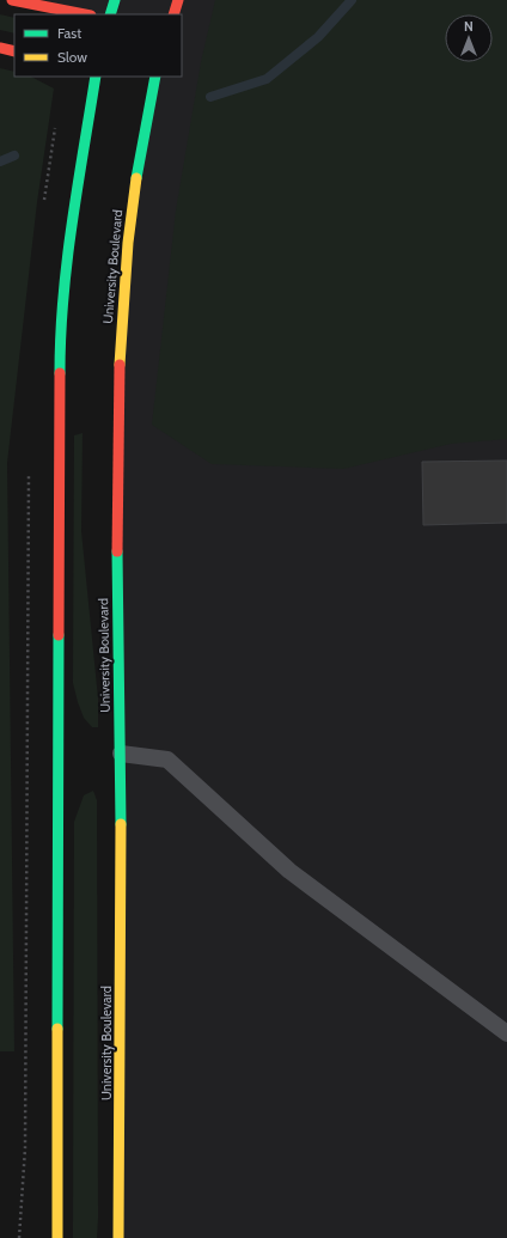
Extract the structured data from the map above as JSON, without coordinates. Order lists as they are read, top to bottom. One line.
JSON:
{"streets":{"main road":["University Boulevard"]},"legend":["Fast","Slow"],"north":"top"}
